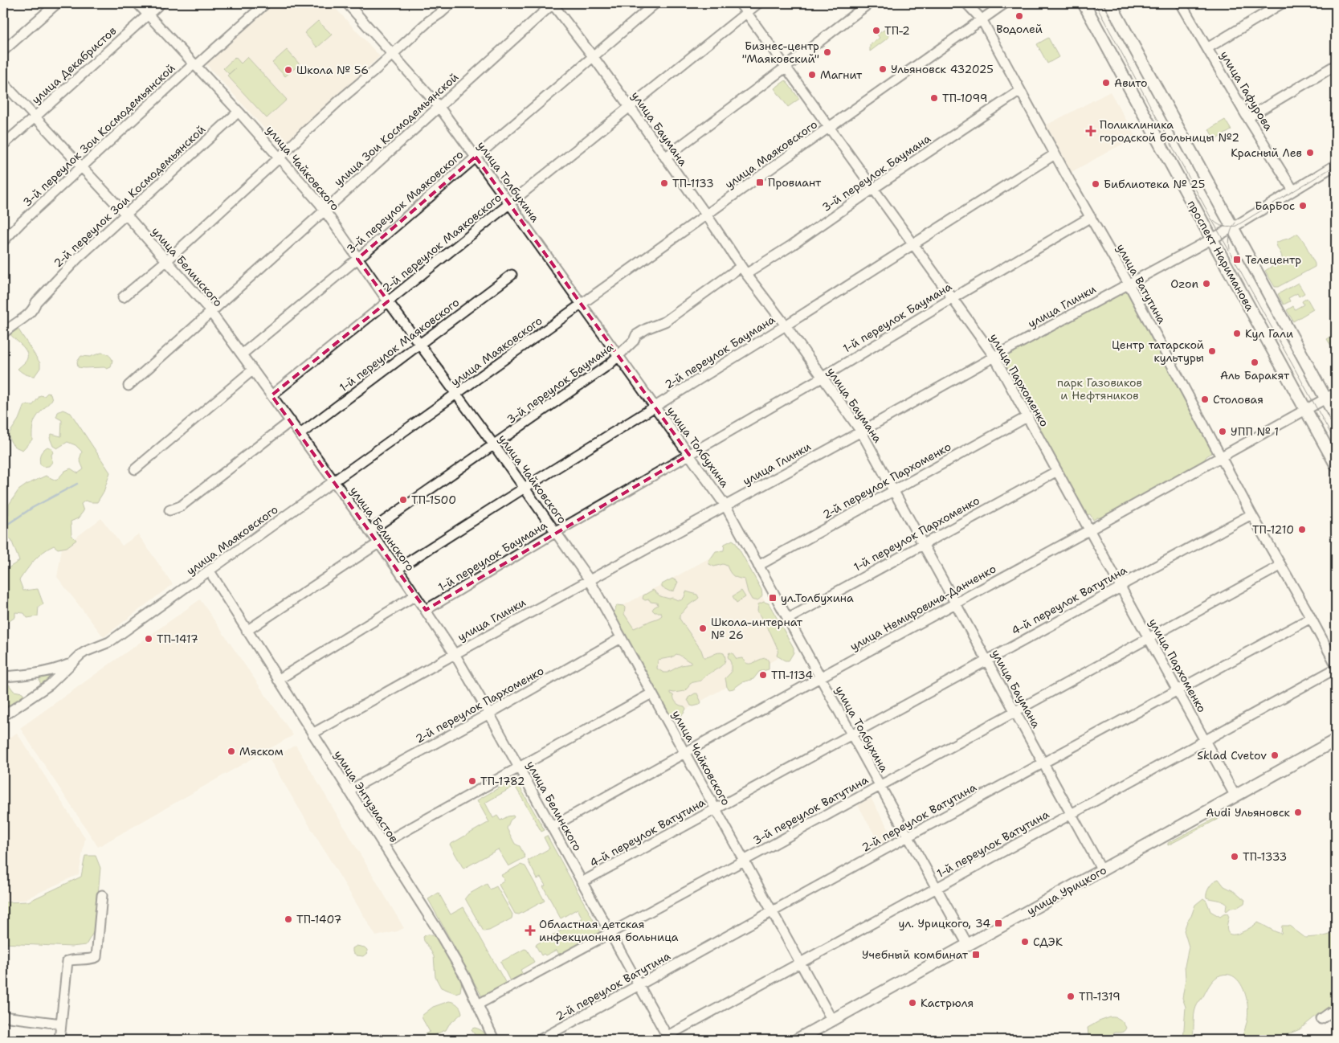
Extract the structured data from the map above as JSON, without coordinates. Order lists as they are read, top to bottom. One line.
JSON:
{"streets":{"main road":["проспект Нариманова","улица Урицкого"],"street":["улица Декабристов","улица Гафурова","улица Баумана","улица Зои Космодемьянской","3-й переулок Зои Космодемьянской","улица Маяковского","улица Чайковского","3-й переулок Баумана","улица Толбухина","2-й переулок Зои Космодемьянской","3-й переулок Маяковского","2-й переулок Маяковского","улица Белинского","улица Ватутина","улица Глинки","1-й переулок Баумана","1-й переулок Маяковского","2-й переулок Баумана","улица Пархоменко","2-й переулок Пархоменко","1-й переулок Пархоменко","4-й переулок Ватутина","улица Немировича-Данченко","улица Энтузиастов","3-й переулок Ватутина","2-й переулок Ватутина","1-й переулок Ватутина"]},"crossings":[["улица Декабристов","улица Чайковского"],["улица Декабристов","улица Белинского"],["улица Гафурова","улица Глинки"],["улица Баумана","улица Зои Космодемьянской"],["улица Баумана","улица Маяковского"],["улица Баумана","3-й переулок Баумана"],["улица Баумана","3-й переулок Маяковского"],["улица Баумана","2-й переулок Маяковского"],["улица Баумана","улица Глинки"],["улица Баумана","1-й переулок Баумана"],["улица Баумана","2-й переулок Баумана"],["улица Баумана","2-й переулок Пархоменко"],["улица Баумана","1-й переулок Пархоменко"],["улица Баумана","4-й переулок Ватутина"],["улица Баумана","улица Немировича-Данченко"],["улица Баумана","3-й переулок Ватутина"],["улица Баумана","2-й переулок Ватутина"],["улица Баумана","1-й переулок Ватутина"],["улица Баумана","улица Урицкого"],["улица Зои Космодемьянской","улица Чайковского"],["улица Зои Космодемьянской","улица Толбухина"],["улица Зои Космодемьянской","улица Белинского"],["3-й переулок Зои Космодемьянской","улица Чайковского"],["3-й переулок Зои Космодемьянской","улица Белинского"],["улица Маяковского","улица Чайковского"],["улица Маяковского","улица Толбухина"],["улица Маяковского","улица Белинского"],["улица Маяковского","улица Ватутина"],["улица Маяковского","улица Пархоменко"],["улица Маяковского","улица Энтузиастов"],["улица Чайковского","3-й переулок Баумана"],["улица Чайковского","2-й переулок Зои Космодемьянской"],["улица Чайковского","3-й переулок Маяковского"],["улица Чайковского","2-й переулок Маяковского"],["улица Чайковского","улица Глинки"],["улица Чайковского","1-й переулок Баумана"],["улица Чайковского","1-й переулок Маяковского"],["улица Чайковского","2-й переулок Баумана"],["улица Чайковского","2-й переулок Пархоменко"],["улица Чайковского","4-й переулок Ватутина"],["улица Чайковского","улица Немировича-Данченко"],["улица Чайковского","3-й переулок Ватутина"],["улица Чайковского","2-й переулок Ватутина"],["улица Чайковского","1-й переулок Ватутина"],["улица Чайковского","улица Урицкого"],["3-й переулок Баумана","улица Толбухина"],["3-й переулок Баумана","улица Белинского"],["3-й переулок Баумана","улица Ватутина"],["3-й переулок Баумана","улица Пархоменко"],["улица Толбухина","3-й переулок Маяковского"],["улица Толбухина","2-й переулок Маяковского"],["улица Толбухина","улица Глинки"],["улица Толбухина","1-й переулок Баумана"],["улица Толбухина","2-й переулок Баумана"],["улица Толбухина","2-й переулок Пархоменко"],["улица Толбухина","1-й переулок Пархоменко"],["улица Толбухина","4-й переулок Ватутина"],["улица Толбухина","улица Немировича-Данченко"],["улица Толбухина","3-й переулок Ватутина"],["улица Толбухина","2-й переулок Ватутина"],["улица Толбухина","1-й переулок Ватутина"],["улица Толбухина","улица Урицкого"],["2-й переулок Зои Космодемьянской","улица Белинского"],["3-й переулок Маяковского","улица Белинского"],["2-й переулок Маяковского","улица Белинского"],["2-й переулок Маяковского","улица Пархоменко"],["проспект Нариманова","улица Глинки"],["проспект Нариманова","улица Немировича-Данченко"],["улица Белинского","улица Глинки"],["улица Белинского","1-й переулок Баумана"],["улица Белинского","1-й переулок Маяковского"],["улица Белинского","2-й переулок Баумана"],["улица Белинского","2-й переулок Пархоменко"],["улица Белинского","4-й переулок Ватутина"],["улица Белинского","улица Немировича-Данченко"],["улица Белинского","3-й переулок Ватутина"],["улица Белинского","2-й переулок Ватутина"],["улица Белинского","1-й переулок Ватутина"],["улица Ватутина","улица Глинки"],["улица Ватутина","1-й переулок Баумана"],["улица Ватутина","2-й переулок Баумана"],["улица Ватутина","4-й переулок Ватутина"],["улица Ватутина","улица Немировича-Данченко"],["улица Ватутина","3-й переулок Ватутина"],["улица Ватутина","2-й переулок Ватутина"],["улица Глинки","улица Пархоменко"],["улица Глинки","улица Энтузиастов"],["1-й переулок Баумана","улица Пархоменко"],["2-й переулок Баумана","улица Пархоменко"],["улица Пархоменко","2-й переулок Пархоменко"],["улица Пархоменко","1-й переулок Пархоменко"],["улица Пархоменко","4-й переулок Ватутина"],["улица Пархоменко","улица Немировича-Данченко"],["улица Пархоменко","3-й переулок Ватутина"],["улица Пархоменко","2-й переулок Ватутина"],["улица Пархоменко","1-й переулок Ватутина"],["улица Пархоменко","улица Урицкого"],["2-й переулок Пархоменко","улица Энтузиастов"],["улица Энтузиастов","3-й переулок Ватутина"]],"parks":["парк Газовиков и Нефтяников"],"places":{"other":["Водолей","ТП-2","Бизнес-центр \"Маяковский\"","Ульяновск 432025","Школа № 56","Магнит","Авито","ТП-1099","Красный Лев","ТП-1133","Библиотека № 25","БарБос","Ozon","Кул Гали","Центр татарской культуры","Аль Баракят","Столовая","УПП № 1","ТП-1500","ТП-1210","Школа-интернат № 26","ТП-1417","ТП-1134","Мяском","Sklad Cvetov","ТП-1782","Audi Ульяновск","ТП-1333","ТП-1407","СДЭК","ТП-1319","Кастрюля"],"health":["Поликлиника городской больницы №2","Областная детская инфекционная больница"],"transit":["Провиант","Телецентр","ул.Толбухина","ул. Урицкого, 34","Учебный комбинат"]}}
